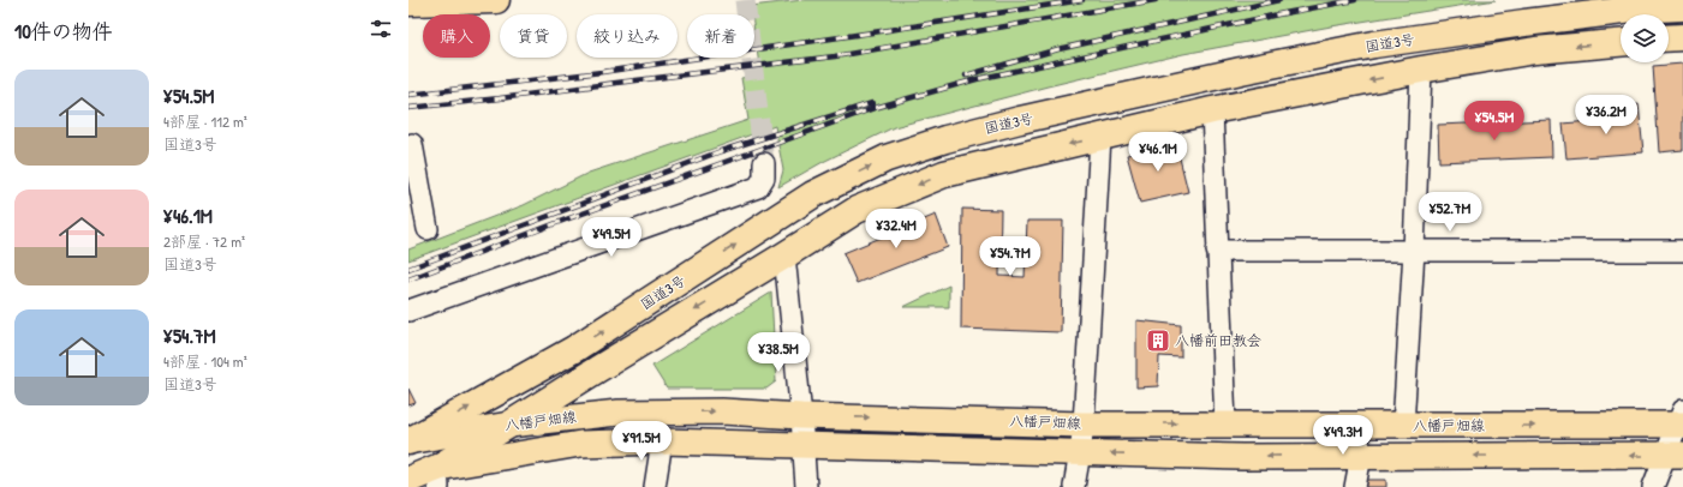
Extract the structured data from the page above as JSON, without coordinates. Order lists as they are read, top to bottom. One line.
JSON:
{"streets":{"highway":["国道3号"],"main road":["八幡戸畑線"]},"crossings":[["国道3号","八幡戸畑線"]],"places":{"building":["八幡前田教会"]},"page":{"heading":"10件の物件","chip":["購入","賃貸","絞り込み","新着"],"list":[{"name":"¥54.5M","note":"4部屋 · 112 m² · 国道3号"},{"name":"¥46.1M","note":"2部屋 · 72 m² · 国道3号"},{"name":"¥54.7M","note":"4部屋 · 104 m² · 国道3号"}],"price":["¥36.2M","¥54.5M","¥46.1M","¥52.7M","¥32.4M","¥49.5M","¥54.7M","¥38.5M","¥49.3M","¥91.5M"]}}
